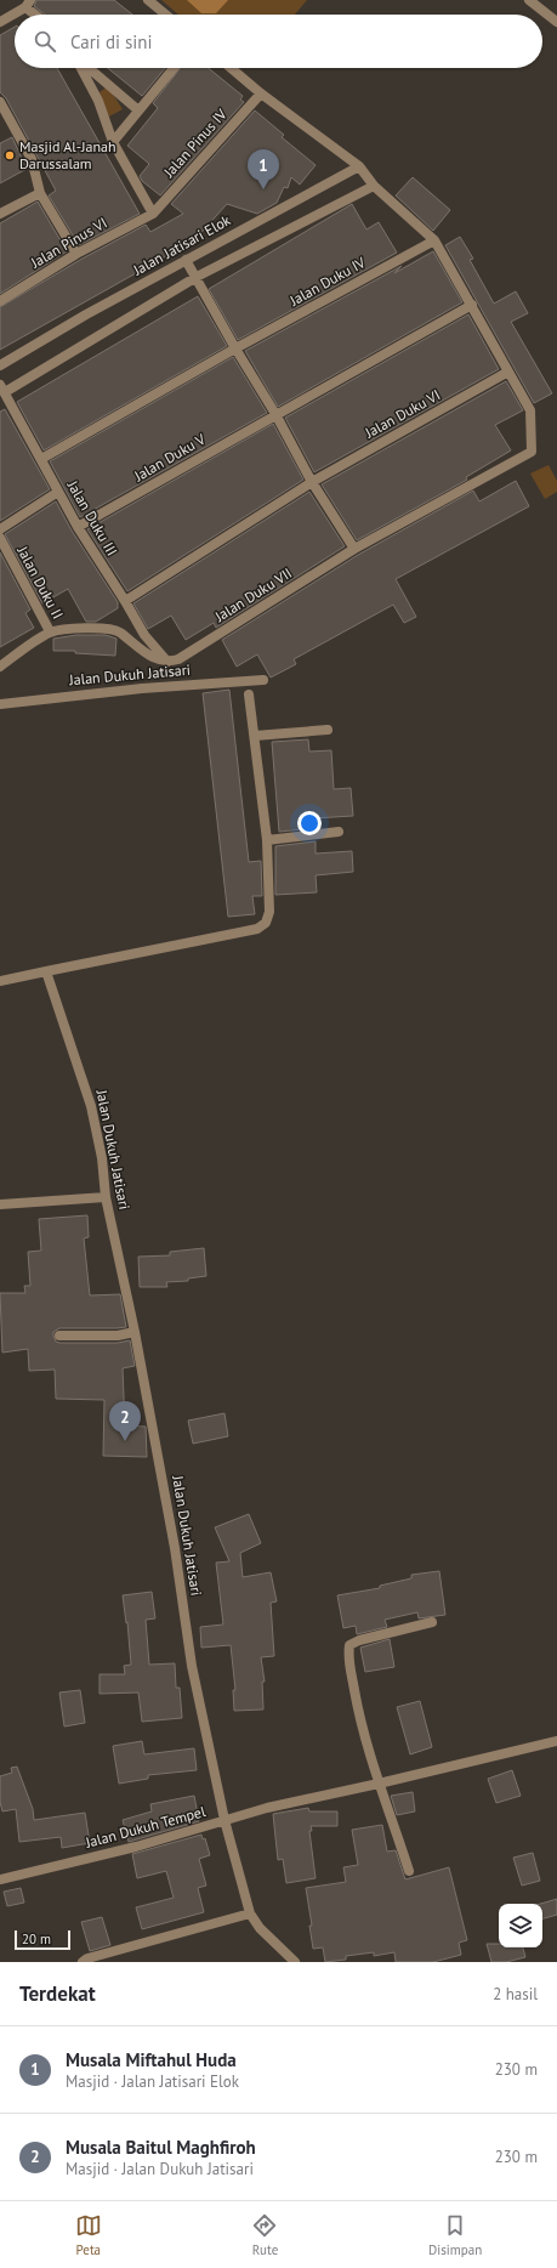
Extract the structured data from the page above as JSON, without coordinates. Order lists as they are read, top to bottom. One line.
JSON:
{"streets":{"street":["Jalan Pinus IV","Jalan Pinus VI","Jalan Jatisari Elok","Jalan Duku IV","Jalan Duku VI","Jalan Duku V","Jalan Duku III","Jalan Duku II","Jalan Duku VII","Jalan Dukuh Jatisari","Jalan Dukuh Tempel"]},"crossings":[["Jalan Pinus IV","Jalan Pinus VI"],["Jalan Duku IV","Jalan Duku III"],["Jalan Duku VI","Jalan Duku III"],["Jalan Duku VI","Jalan Duku VII"],["Jalan Duku V","Jalan Duku III"],["Jalan Duku III","Jalan Duku II"],["Jalan Duku III","Jalan Duku VII"],["Jalan Duku II","Jalan Duku VII"],["Jalan Dukuh Jatisari","Jalan Dukuh Tempel"]],"places":["Masjid Al-Janah Darussalam"],"scale_bar":"20 m","page":{"search":"Cari di sini","pins":["1","2"],"scale":"20 m","heading":["Terdekat","2 hasil"],"list":[{"mark":"1","name":"Musala Miftahul Huda","note":"Masjid · Jalan Jatisari Elok","value":"230 m"},{"mark":"2","name":"Musala Baitul Maghfiroh","note":"Masjid · Jalan Dukuh Jatisari","value":"230 m"}],"nav":["Peta","Rute","Disimpan"]}}
